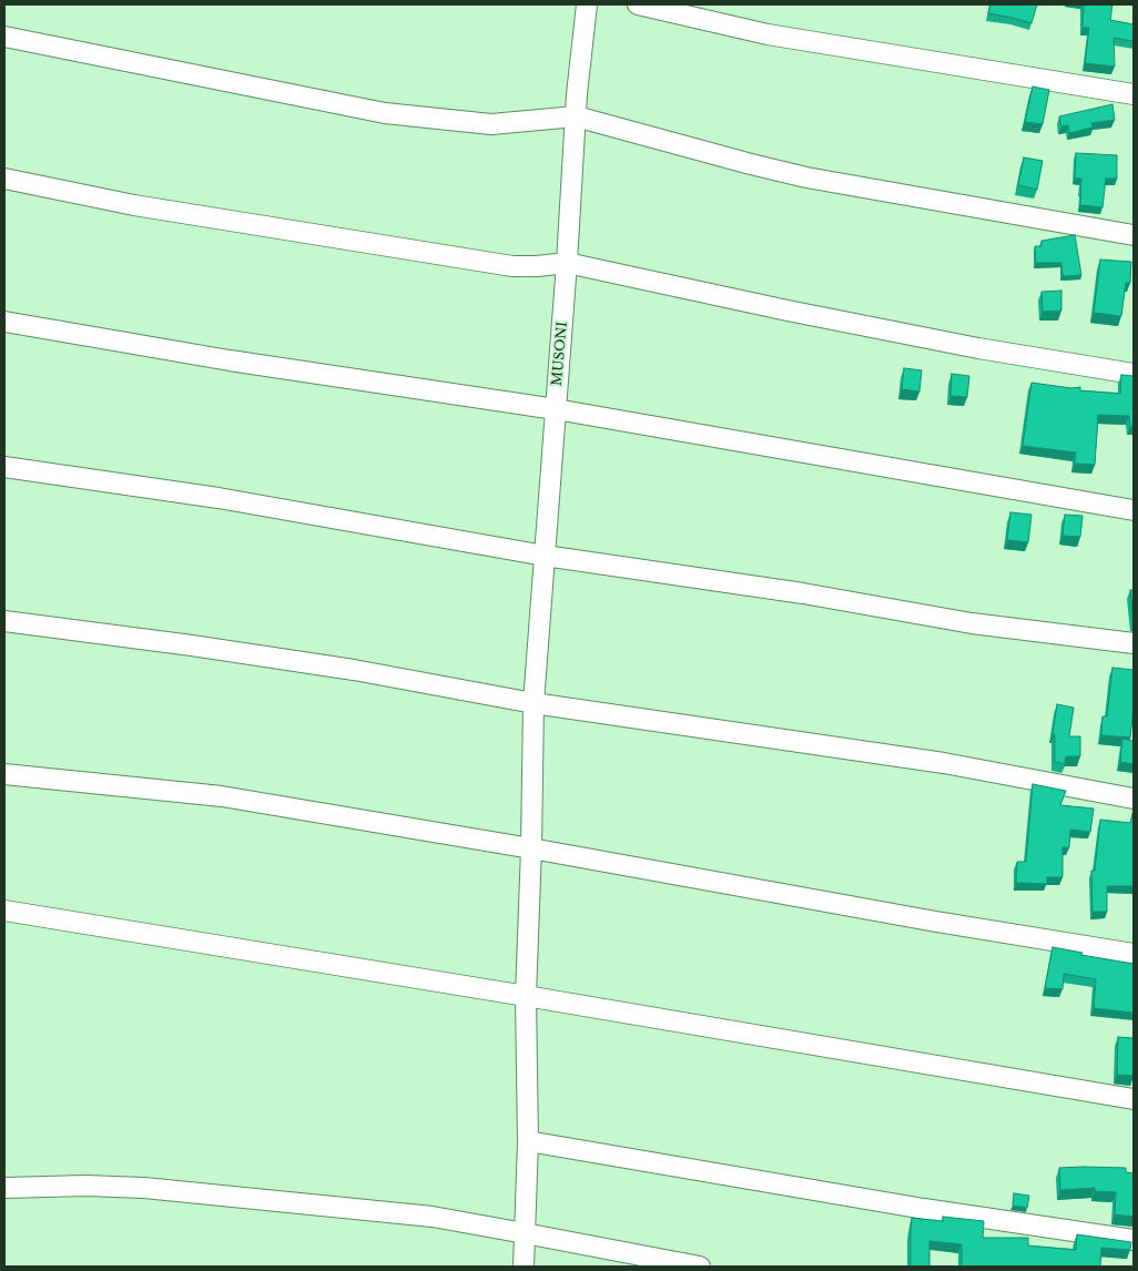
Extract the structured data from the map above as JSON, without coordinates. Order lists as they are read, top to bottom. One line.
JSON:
{"streets":{"street":["MUSONI"]}}
